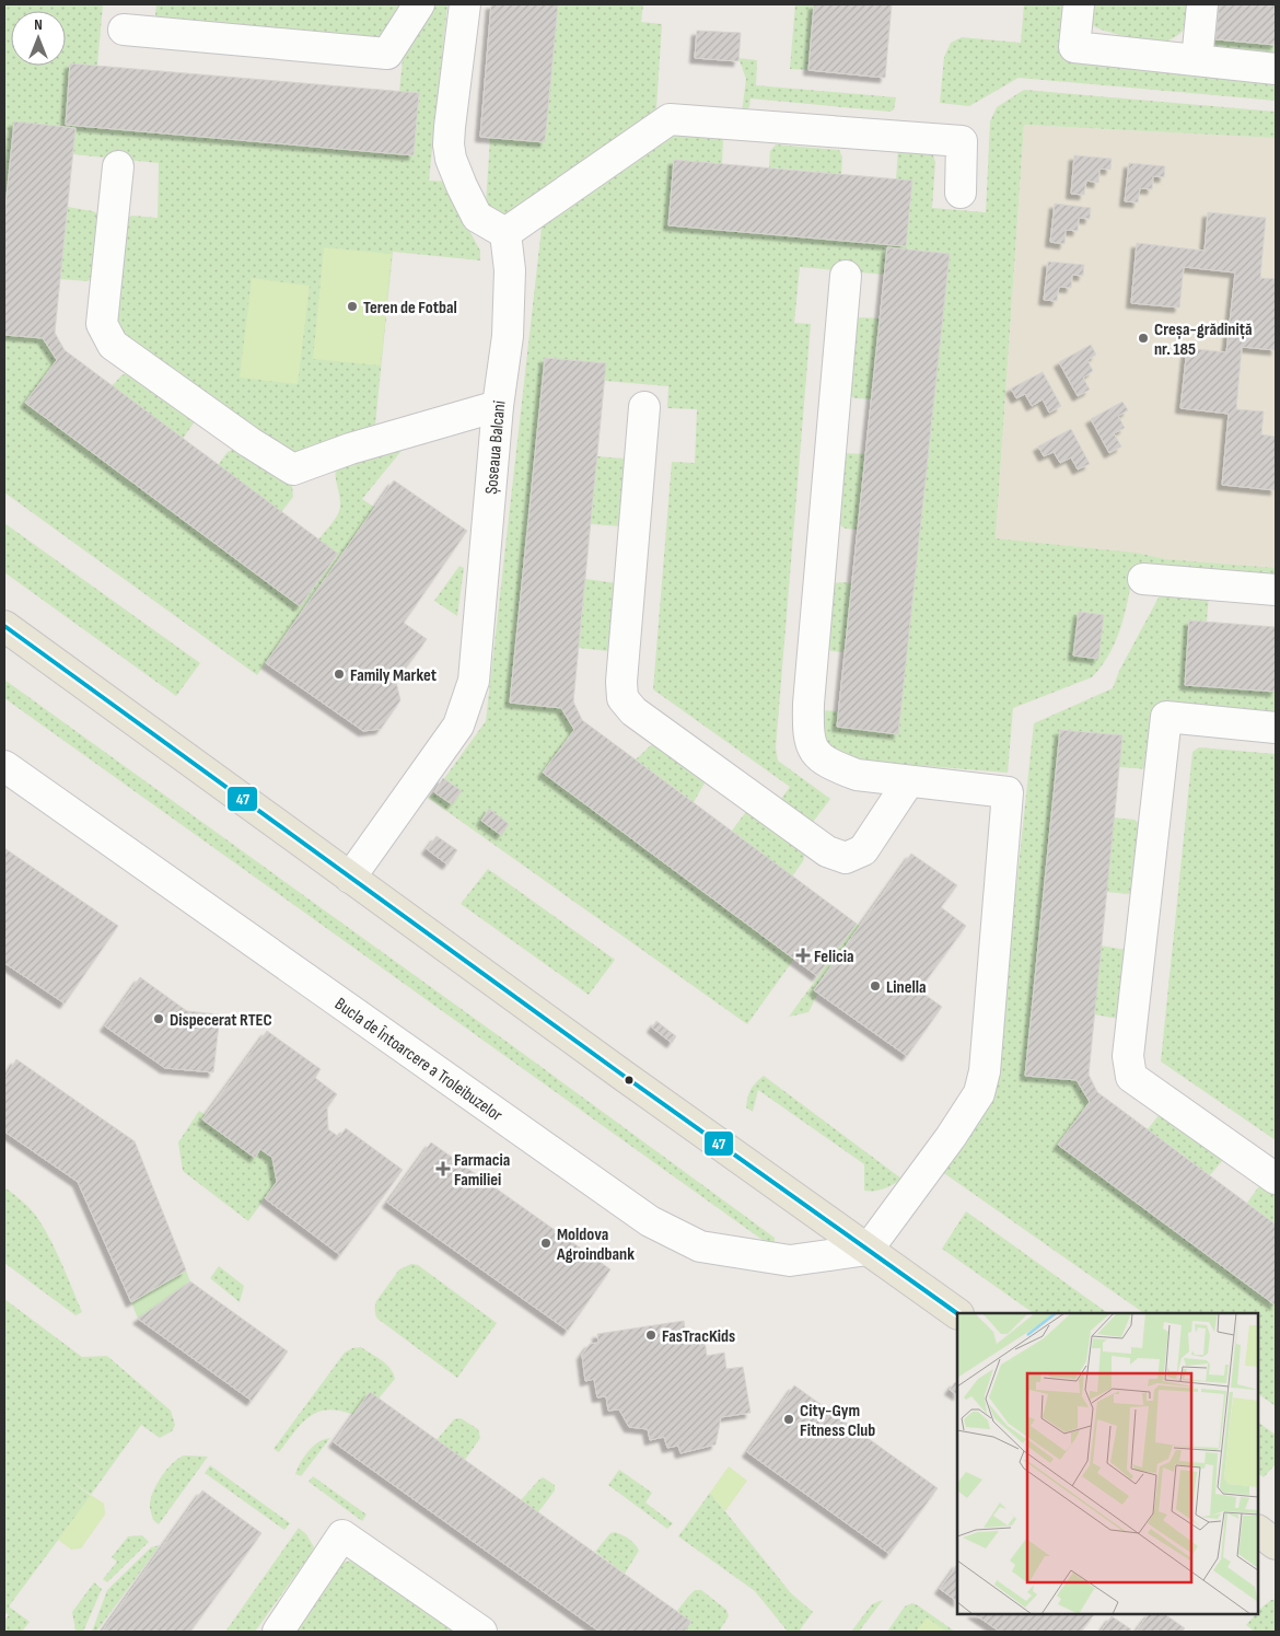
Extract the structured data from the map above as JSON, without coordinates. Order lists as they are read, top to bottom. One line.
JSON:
{"streets":{"lane":["Șoseaua Balcani","Bucla de Întoarcere a Troleibuzelor"]},"places":{"other":["Teren de Fotbal","Creșa-grădiniță nr. 185","Family Market","Linella","Dispecerat RTEC","Moldova Agroindbank","FasTracKids","City-Gym Fitness Club"],"health":["Felicia","Farmacia Familiei"]},"lines":["transit line 47"],"north":"top"}
